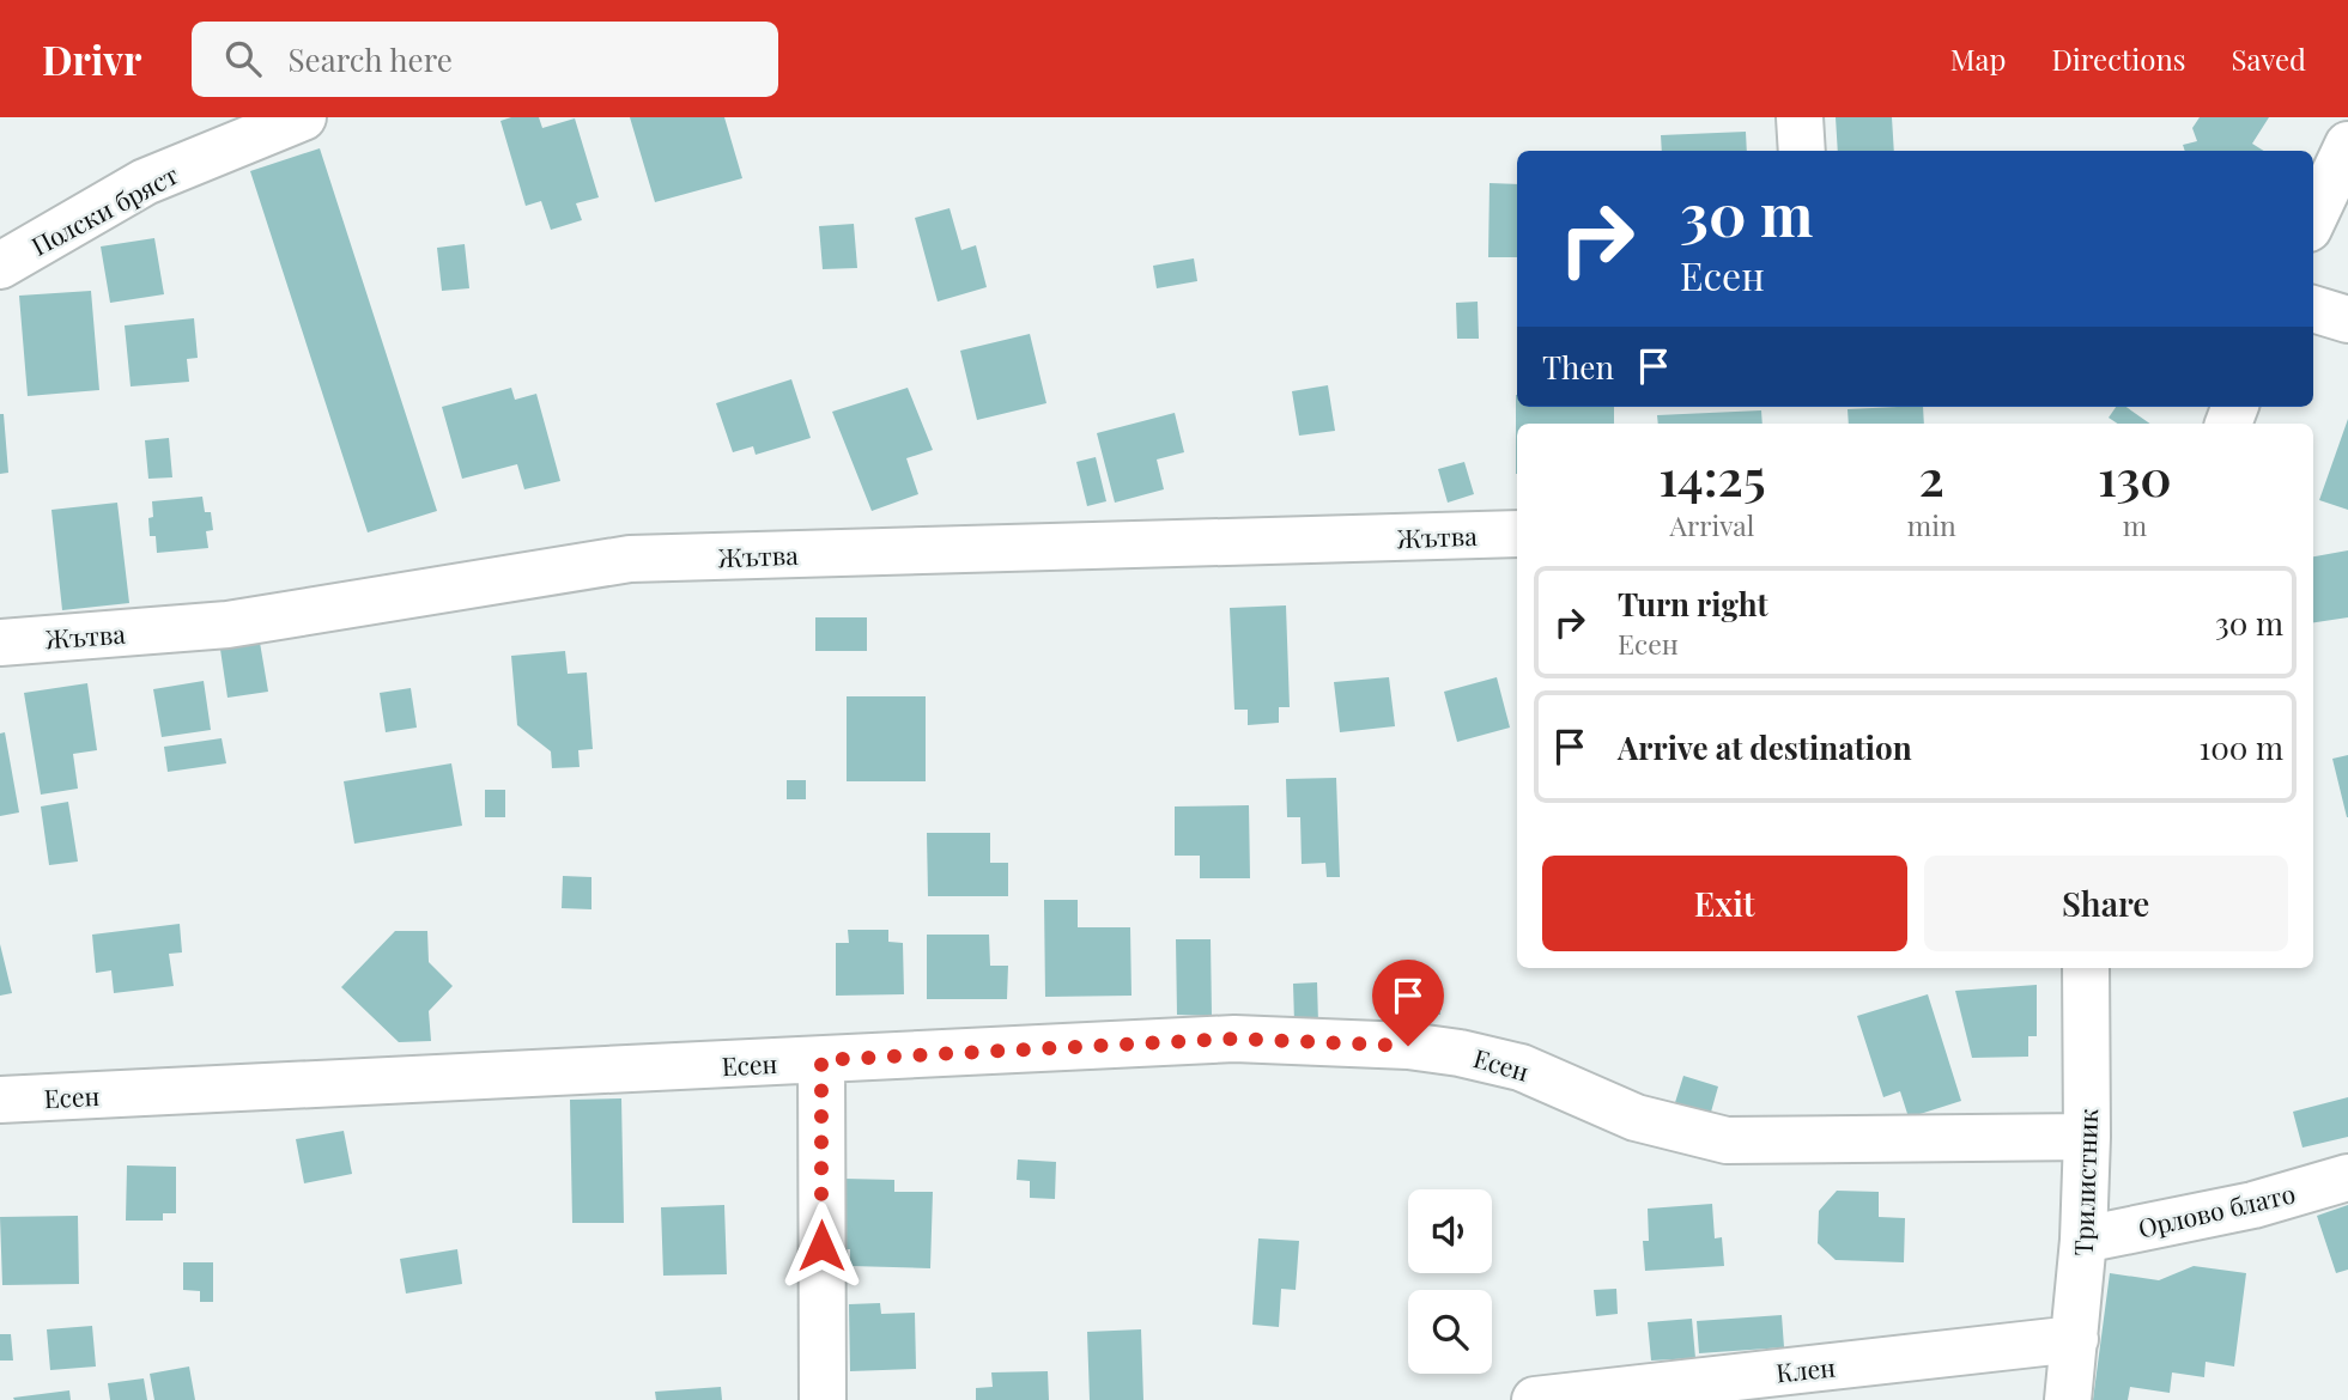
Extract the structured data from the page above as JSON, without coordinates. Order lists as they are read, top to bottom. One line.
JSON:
{"streets":{"street":["Полски бряст","Жътва","Есен","Трилистник","Орлово блато","Клен"]},"crossings":[["Есен","Трилистник"],["Трилистник","Орлово блато"],["Трилистник","Клен"]],"page":{"header":"Drivr","search":"Search here","nav":["Map","Directions","Saved"],"turn":["30 m","Есен"],"then":"Then","eta":["14:25","Arrival","2","min","130","m"],"list":[{"name":"Turn right","note":"Есен","value":"30 m"},{"name":"Arrive at destination","value":"100 m"}],"buttons":["Exit","Share"]}}
